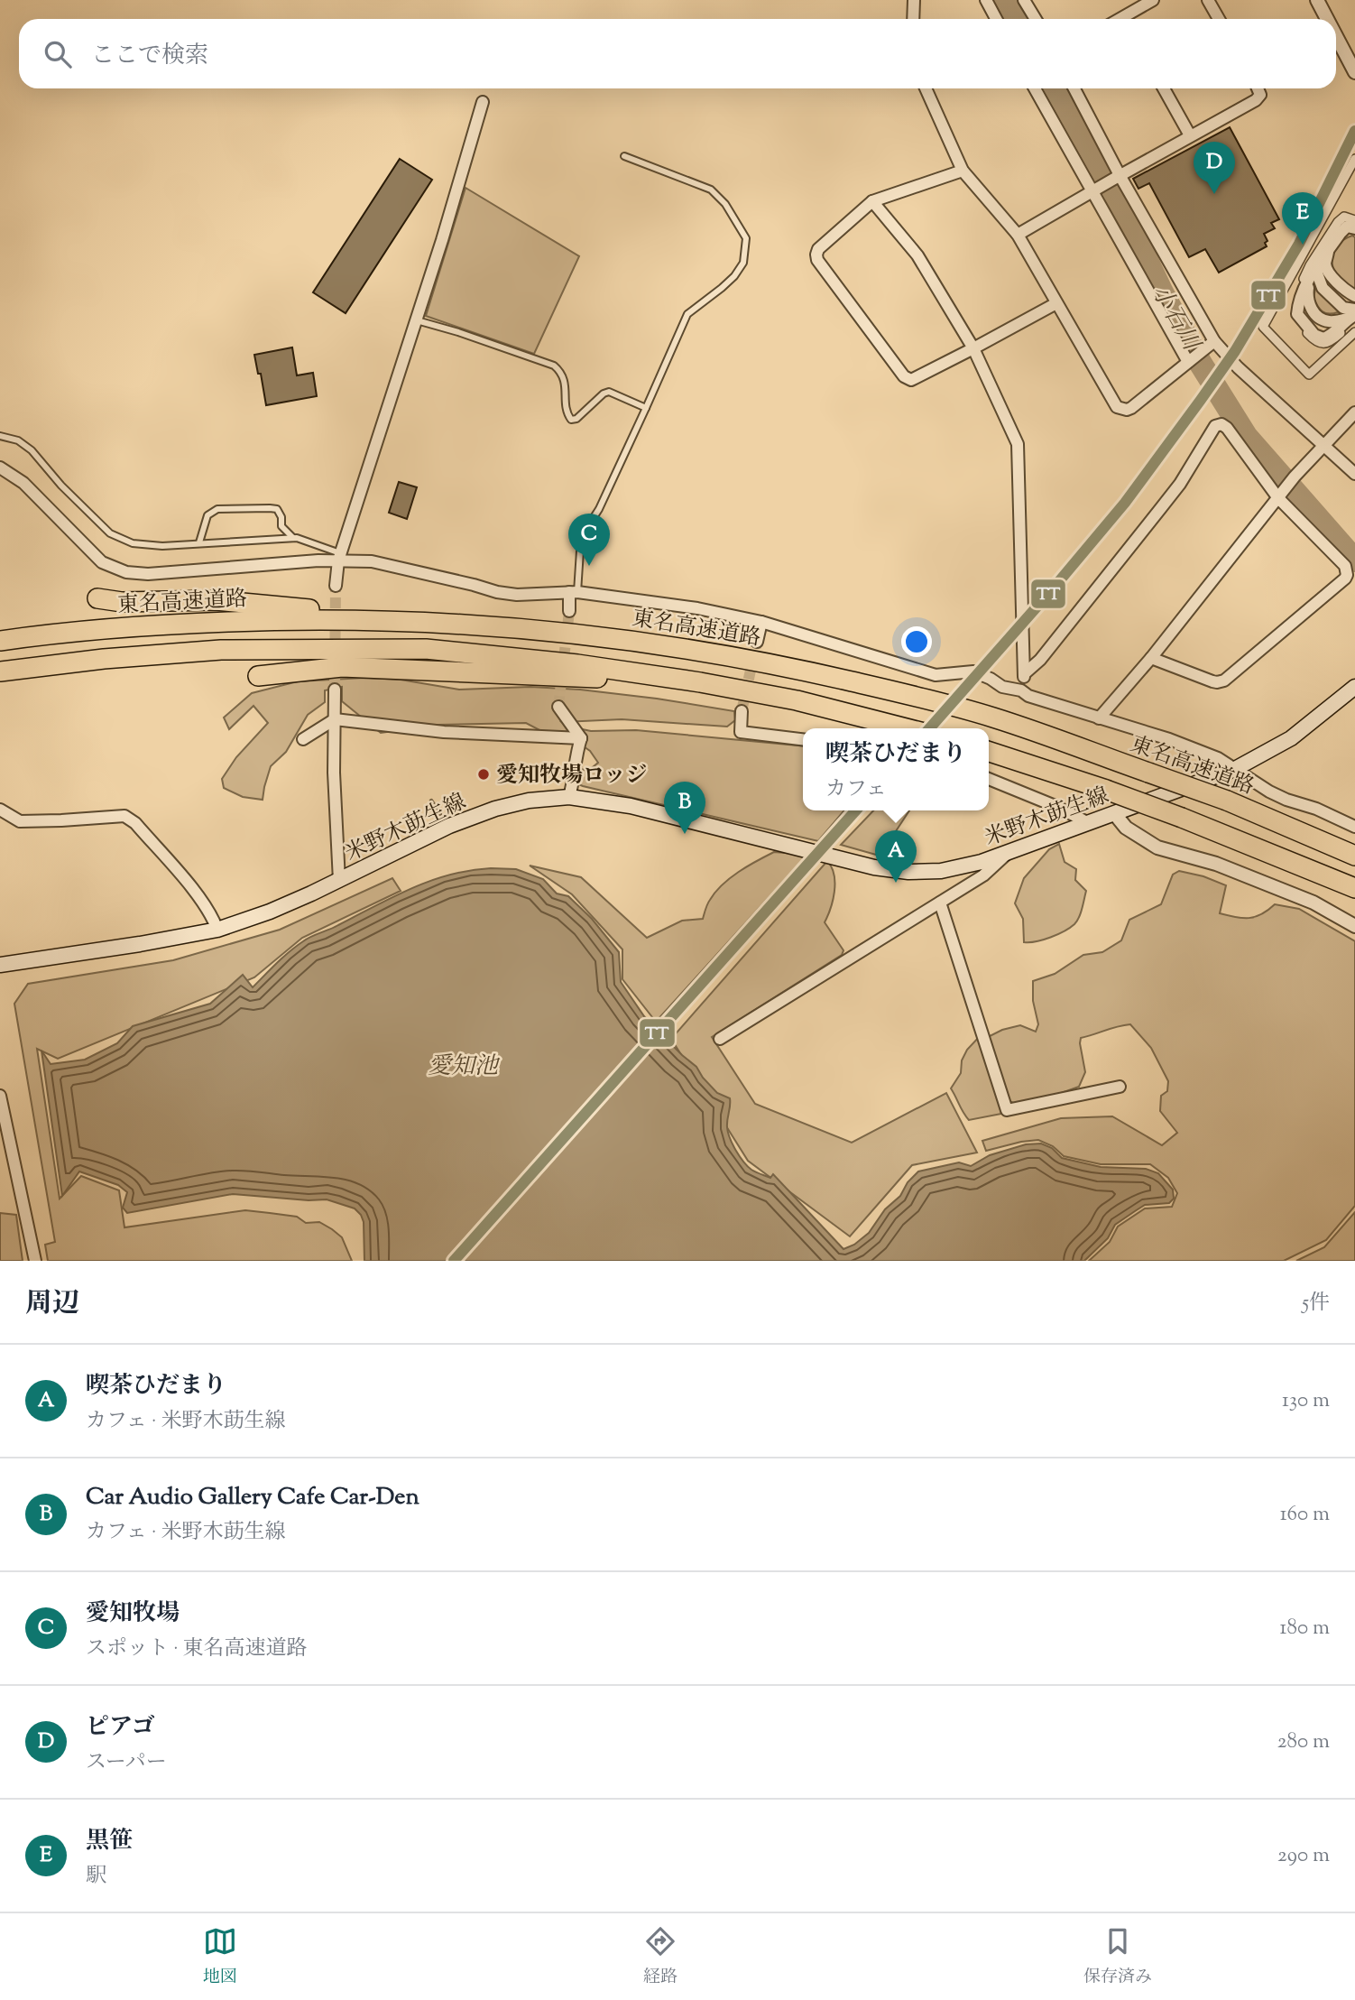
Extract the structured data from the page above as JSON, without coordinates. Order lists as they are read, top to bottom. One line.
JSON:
{"streets":{"highway":["東名高速道路"],"main road":["米野木莇生線"]},"water":["小石川","愛知池"],"places":["愛知牧場ロッジ"],"lines":["transit line TT"],"page":{"search":"ここで検索","pins":["D","E","C","B","A"],"popup":["喫茶ひだまり","カフェ"],"heading":["周辺","5件"],"list":[{"mark":"A","name":"喫茶ひだまり","note":"カフェ · 米野木莇生線","value":"130 m"},{"mark":"B","name":"Car Audio Gallery Cafe Car-Den","note":"カフェ · 米野木莇生線","value":"160 m"},{"mark":"C","name":"愛知牧場","note":"スポット · 東名高速道路","value":"180 m"},{"mark":"D","name":"ピアゴ","note":"スーパー","value":"280 m"},{"mark":"E","name":"黒笹","note":"駅","value":"290 m"}],"nav":["地図","経路","保存済み"]}}
